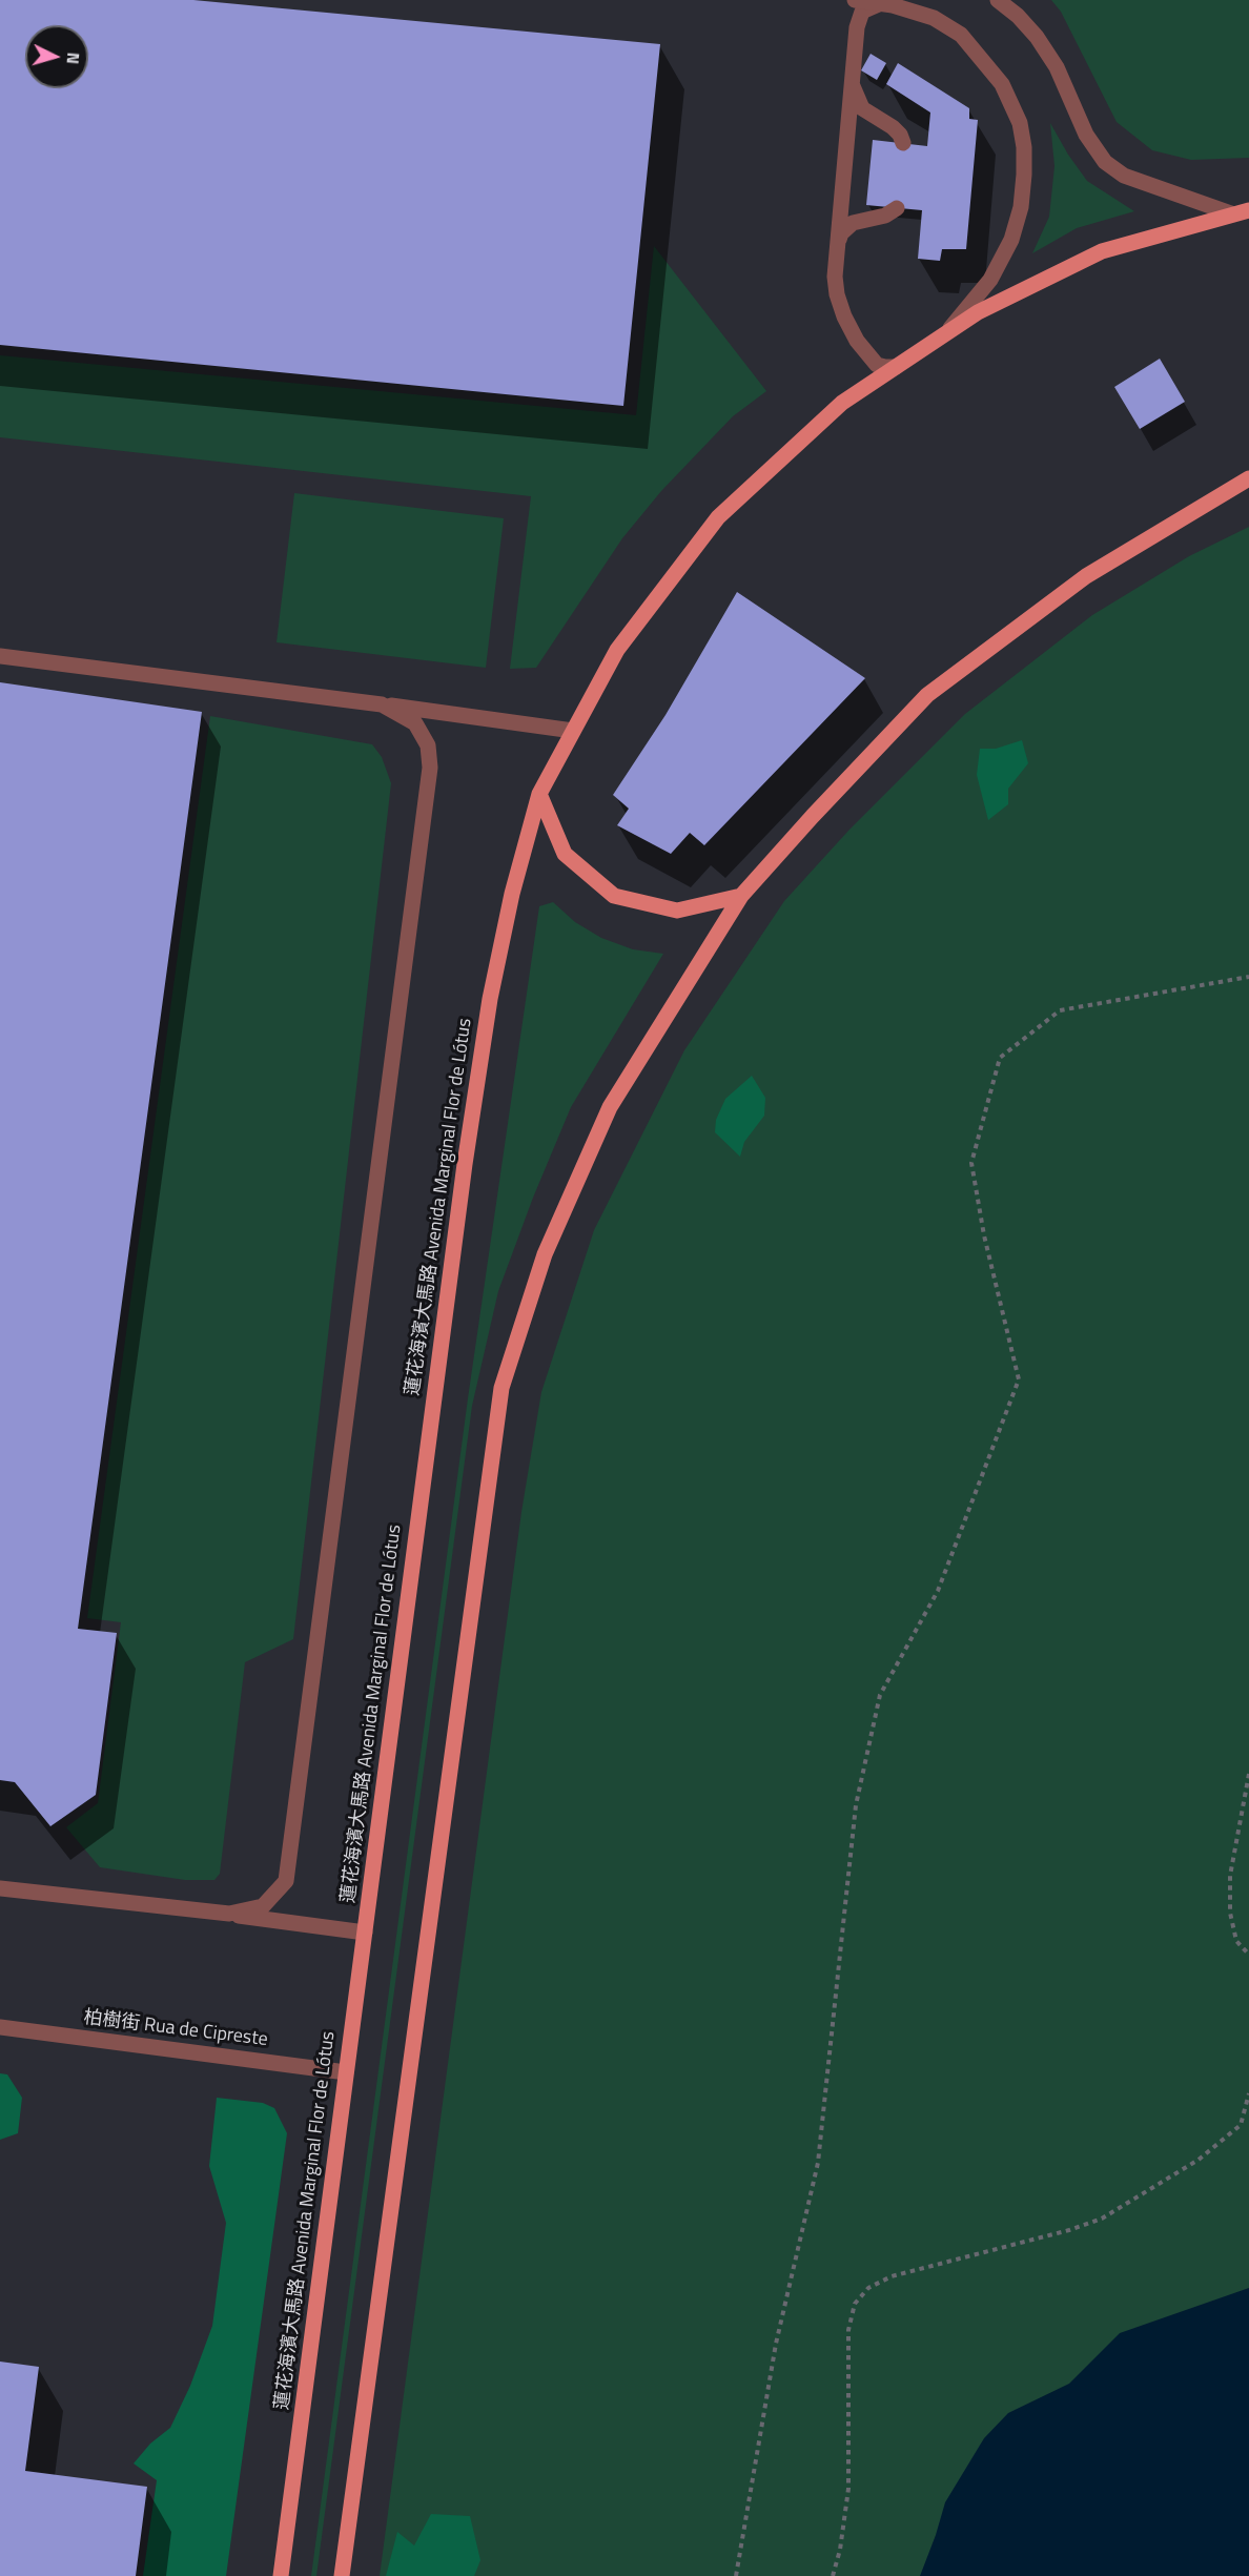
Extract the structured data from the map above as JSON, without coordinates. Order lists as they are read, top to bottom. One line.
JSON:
{"streets":{"main road":["蓮花海濱大馬路 Avenida Marginal Flor de Lótus"],"street":["柏樹街 Rua de Cipreste"]},"crossings":[["蓮花海濱大馬路 Avenida Marginal Flor de Lótus","柏樹街 Rua de Cipreste"]],"north":"right"}
